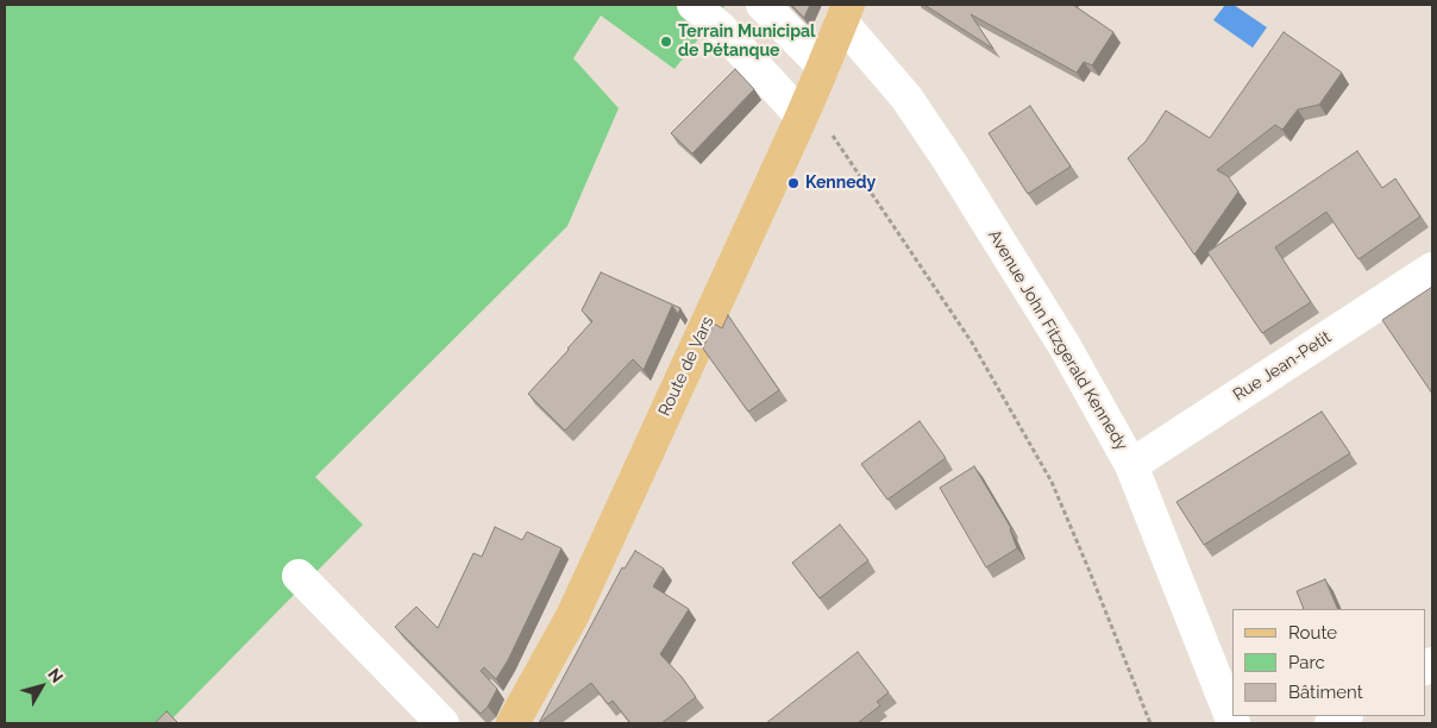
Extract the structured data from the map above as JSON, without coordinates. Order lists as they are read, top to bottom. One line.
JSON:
{"streets":{"main road":["Route de Vars"],"street":["Avenue John Fitzgerald Kennedy","Rue Jean-Petit"]},"crossings":[["Avenue John Fitzgerald Kennedy","Route de Vars"],["Avenue John Fitzgerald Kennedy","Rue Jean-Petit"]],"places":["Terrain Municipal de Pétanque","Kennedy"],"legend":["Route","Parc","Bâtiment"],"north":"top right"}
